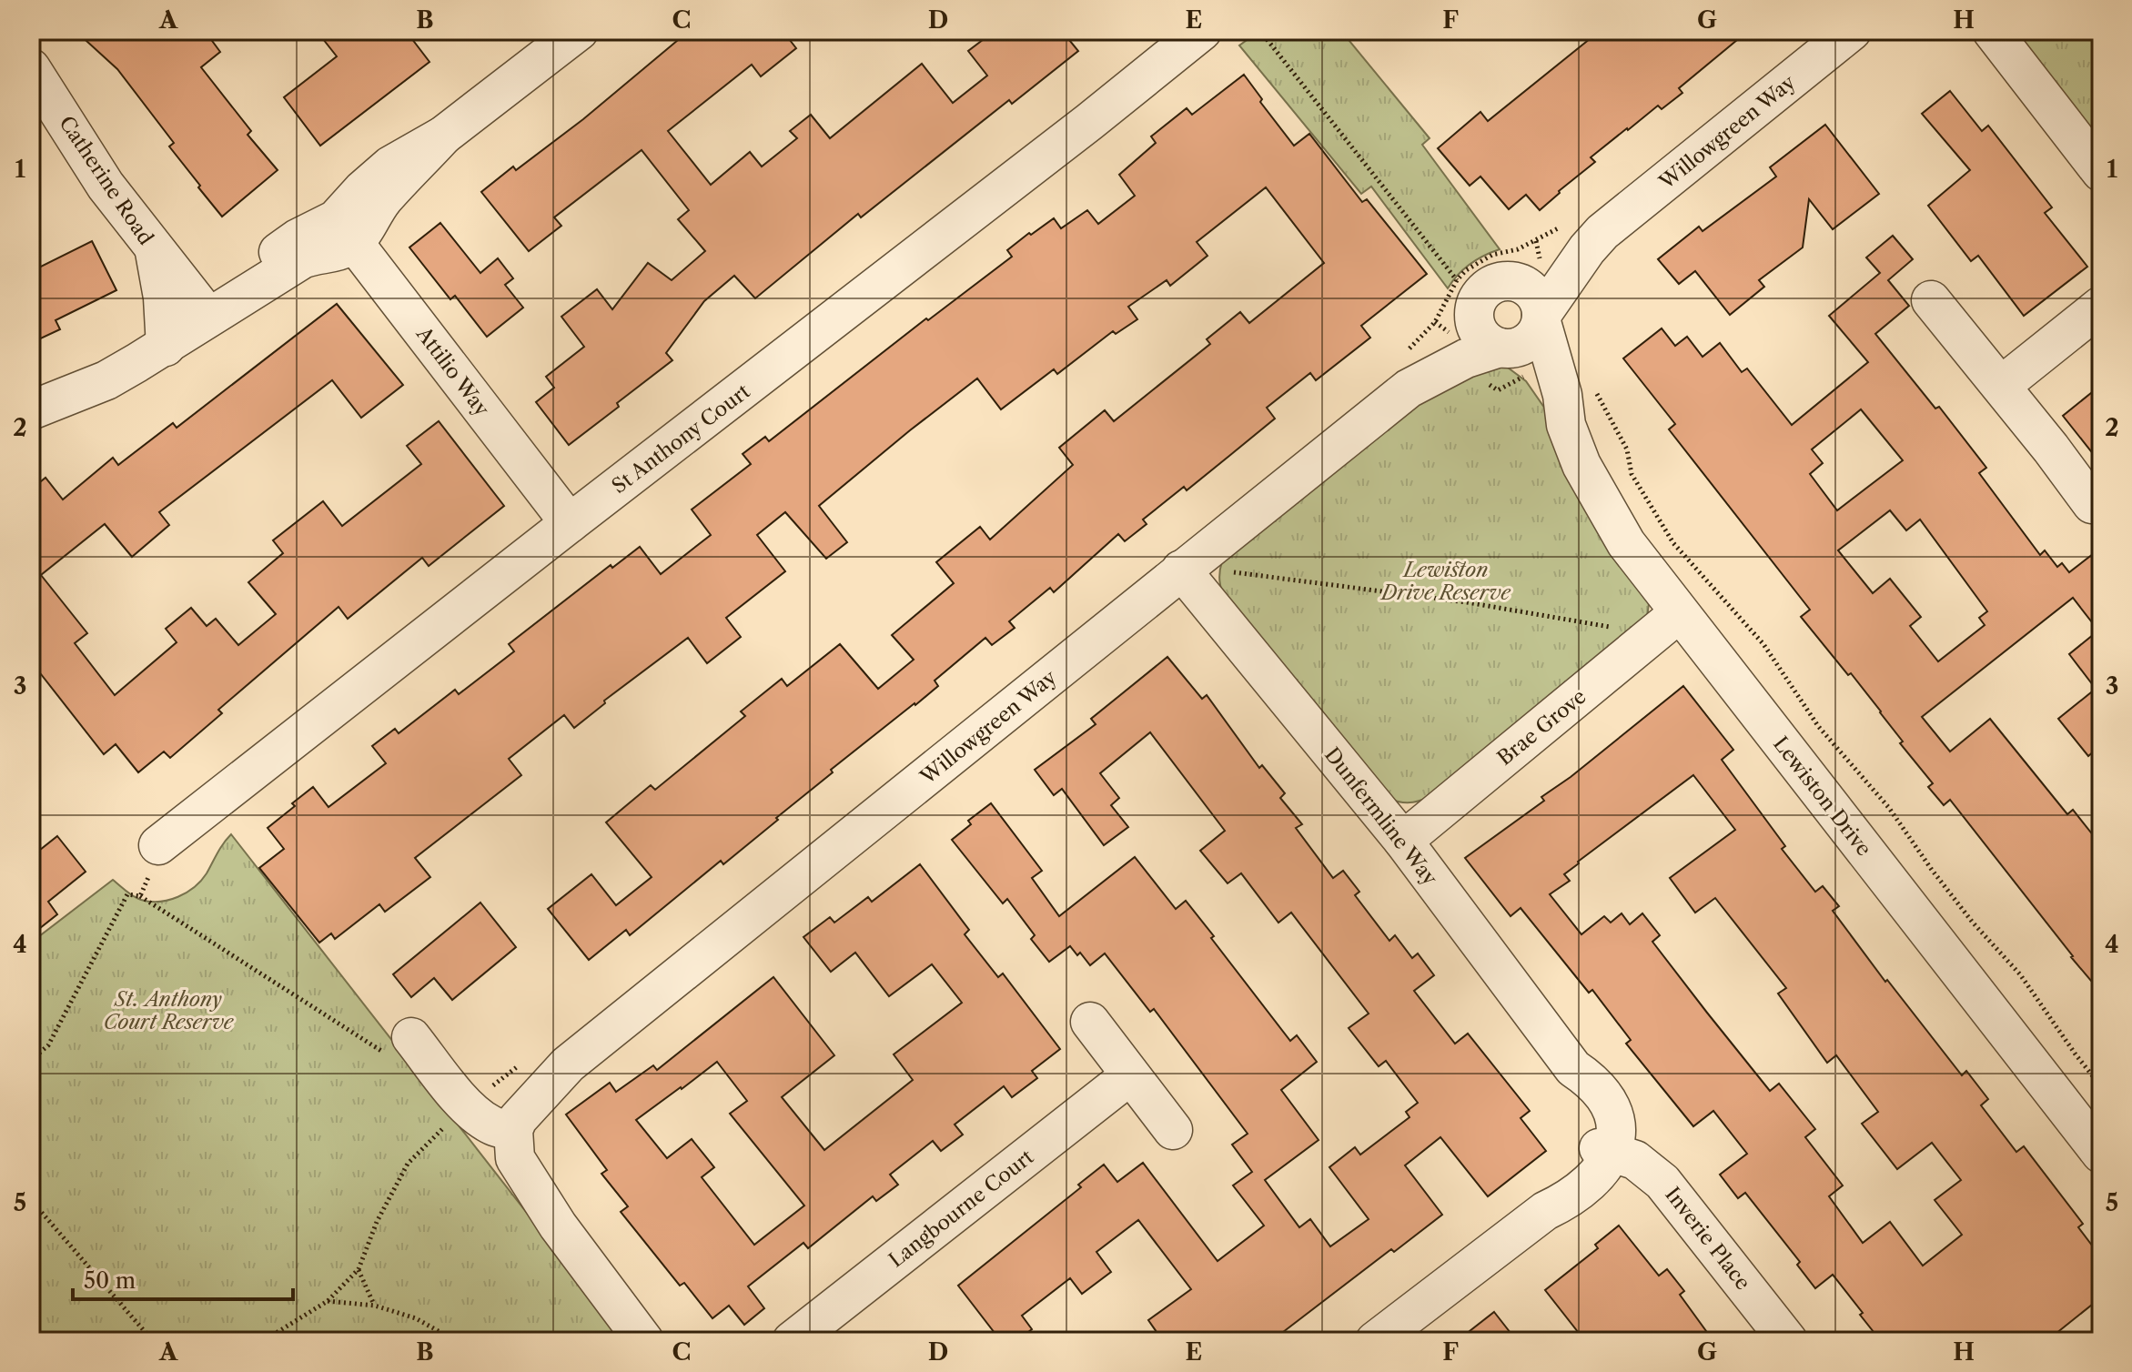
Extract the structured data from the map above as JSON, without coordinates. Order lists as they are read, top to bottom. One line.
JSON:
{"streets":{"street":["Willowgreen Way","Catherine Road","Attilio Way","St Anthony Court","Brae Grove","Lewiston Drive","Dunfermline Way","Langbourne Court","Inverie Place"]},"crossings":[["Willowgreen Way","Lewiston Drive"],["Willowgreen Way","Dunfermline Way"],["Attilio Way","St Anthony Court"],["Brae Grove","Lewiston Drive"],["Brae Grove","Dunfermline Way"],["Dunfermline Way","Inverie Place"]],"parks":["Lewiston Drive Reserve","St. Anthony Court Reserve"],"scale_bar":"50 m","grid":{"columns":["A","B","C","D","E","F","G","H"],"rows":["1","2","3","4","5"]}}
